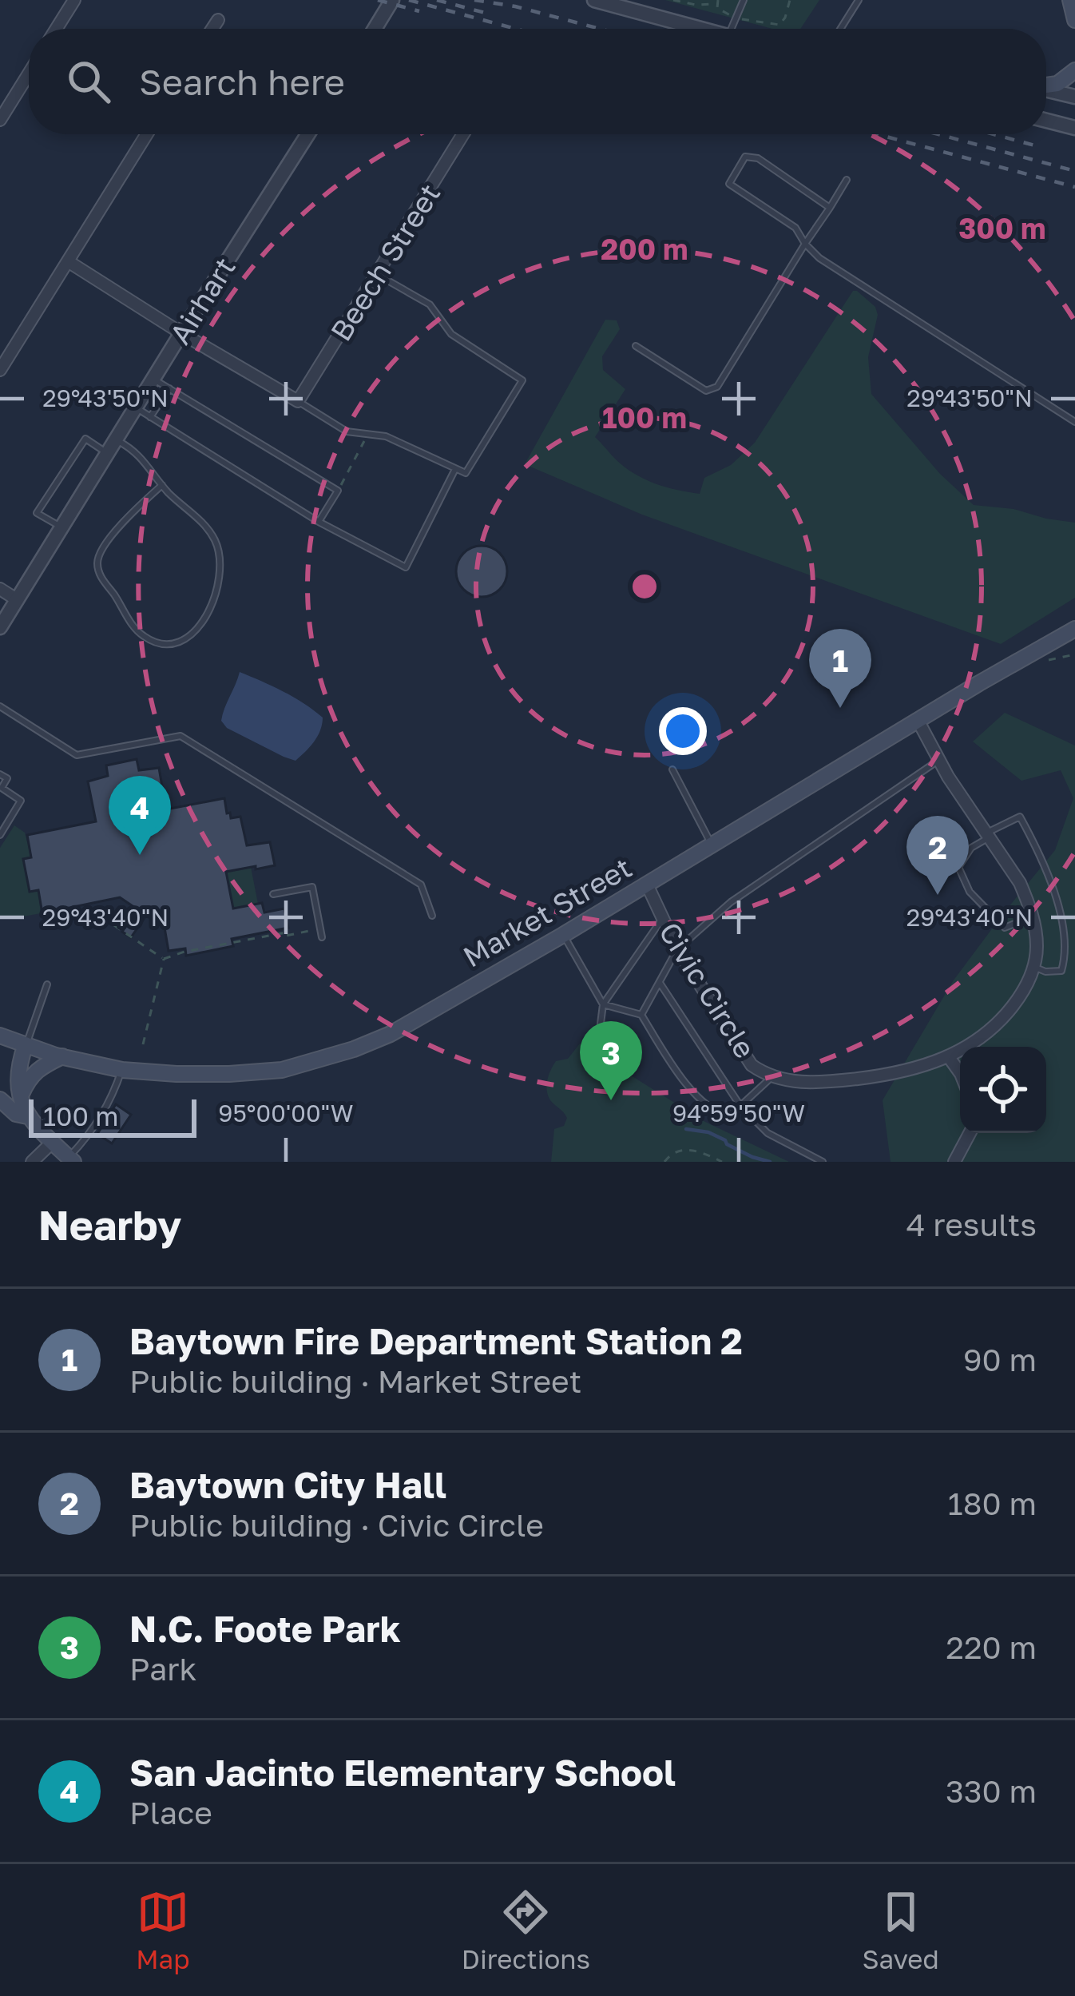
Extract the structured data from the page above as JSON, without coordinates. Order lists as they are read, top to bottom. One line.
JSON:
{"streets":{"main road":["Market Street"],"street":["Beech Street","Airhart","Civic Circle"]},"crossings":[["Market Street","Civic Circle"]],"scale_bar":"100 m","page":{"search":"Search here","pins":["1","4","2","3"],"scale":"100 m","heading":["Nearby","4 results"],"list":[{"mark":"1","name":"Baytown Fire Department Station 2","note":"Public building · Market Street","value":"90 m"},{"mark":"2","name":"Baytown City Hall","note":"Public building · Civic Circle","value":"180 m"},{"mark":"3","name":"N.C. Foote Park","note":"Park","value":"220 m"},{"mark":"4","name":"San Jacinto Elementary School","note":"Place","value":"330 m"}],"nav":["Map","Directions","Saved"]},"coordinates":["29°43'50\"N","29°43'40\"N","95°00'00\"W","94°59'50\"W"],"rings":["300 m","200 m","100 m"]}
